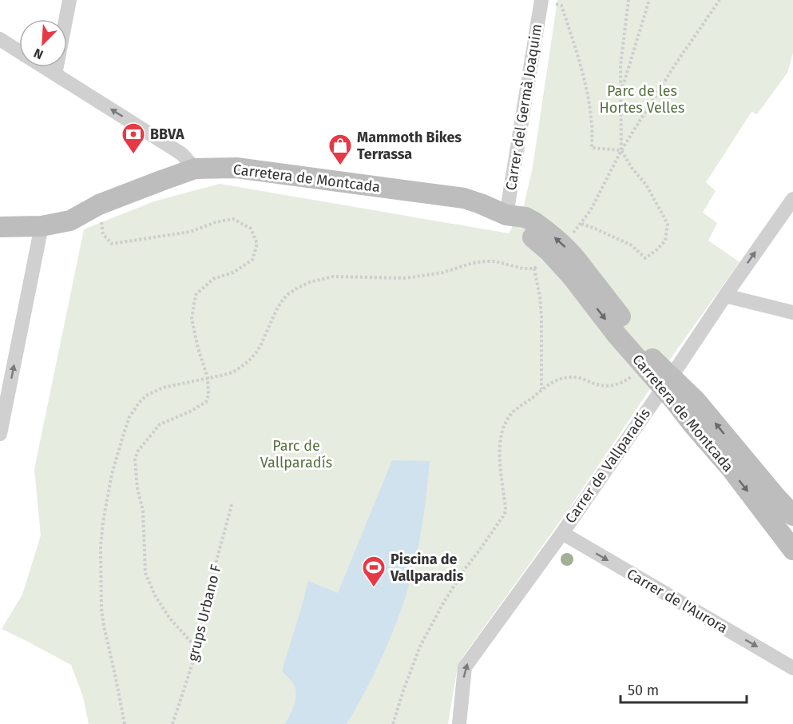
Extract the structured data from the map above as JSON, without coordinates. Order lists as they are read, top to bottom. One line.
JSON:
{"streets":{"street":["Carrer del Germà Joaquim","Carretera de Montcada","Carrer de Vallparadís","Carrer de l'Aurora"],"path":["grups Urbano F"]},"crossings":[["Carrer del Germà Joaquim","Carretera de Montcada"],["Carretera de Montcada","Carrer de Vallparadís"],["Carrer de Vallparadís","Carrer de l'Aurora"]],"one_way":["Carrer de Vallparadís","Carrer de l'Aurora"],"parks":["Parc de les Hortes Velles","Parc de Vallparadís"],"places":{"bank":["BBVA"],"shop":["Mammoth Bikes Terrassa"],"sports":["Piscina de Vallparadis"]},"scale_bar":"50 m","north":"bottom left"}
